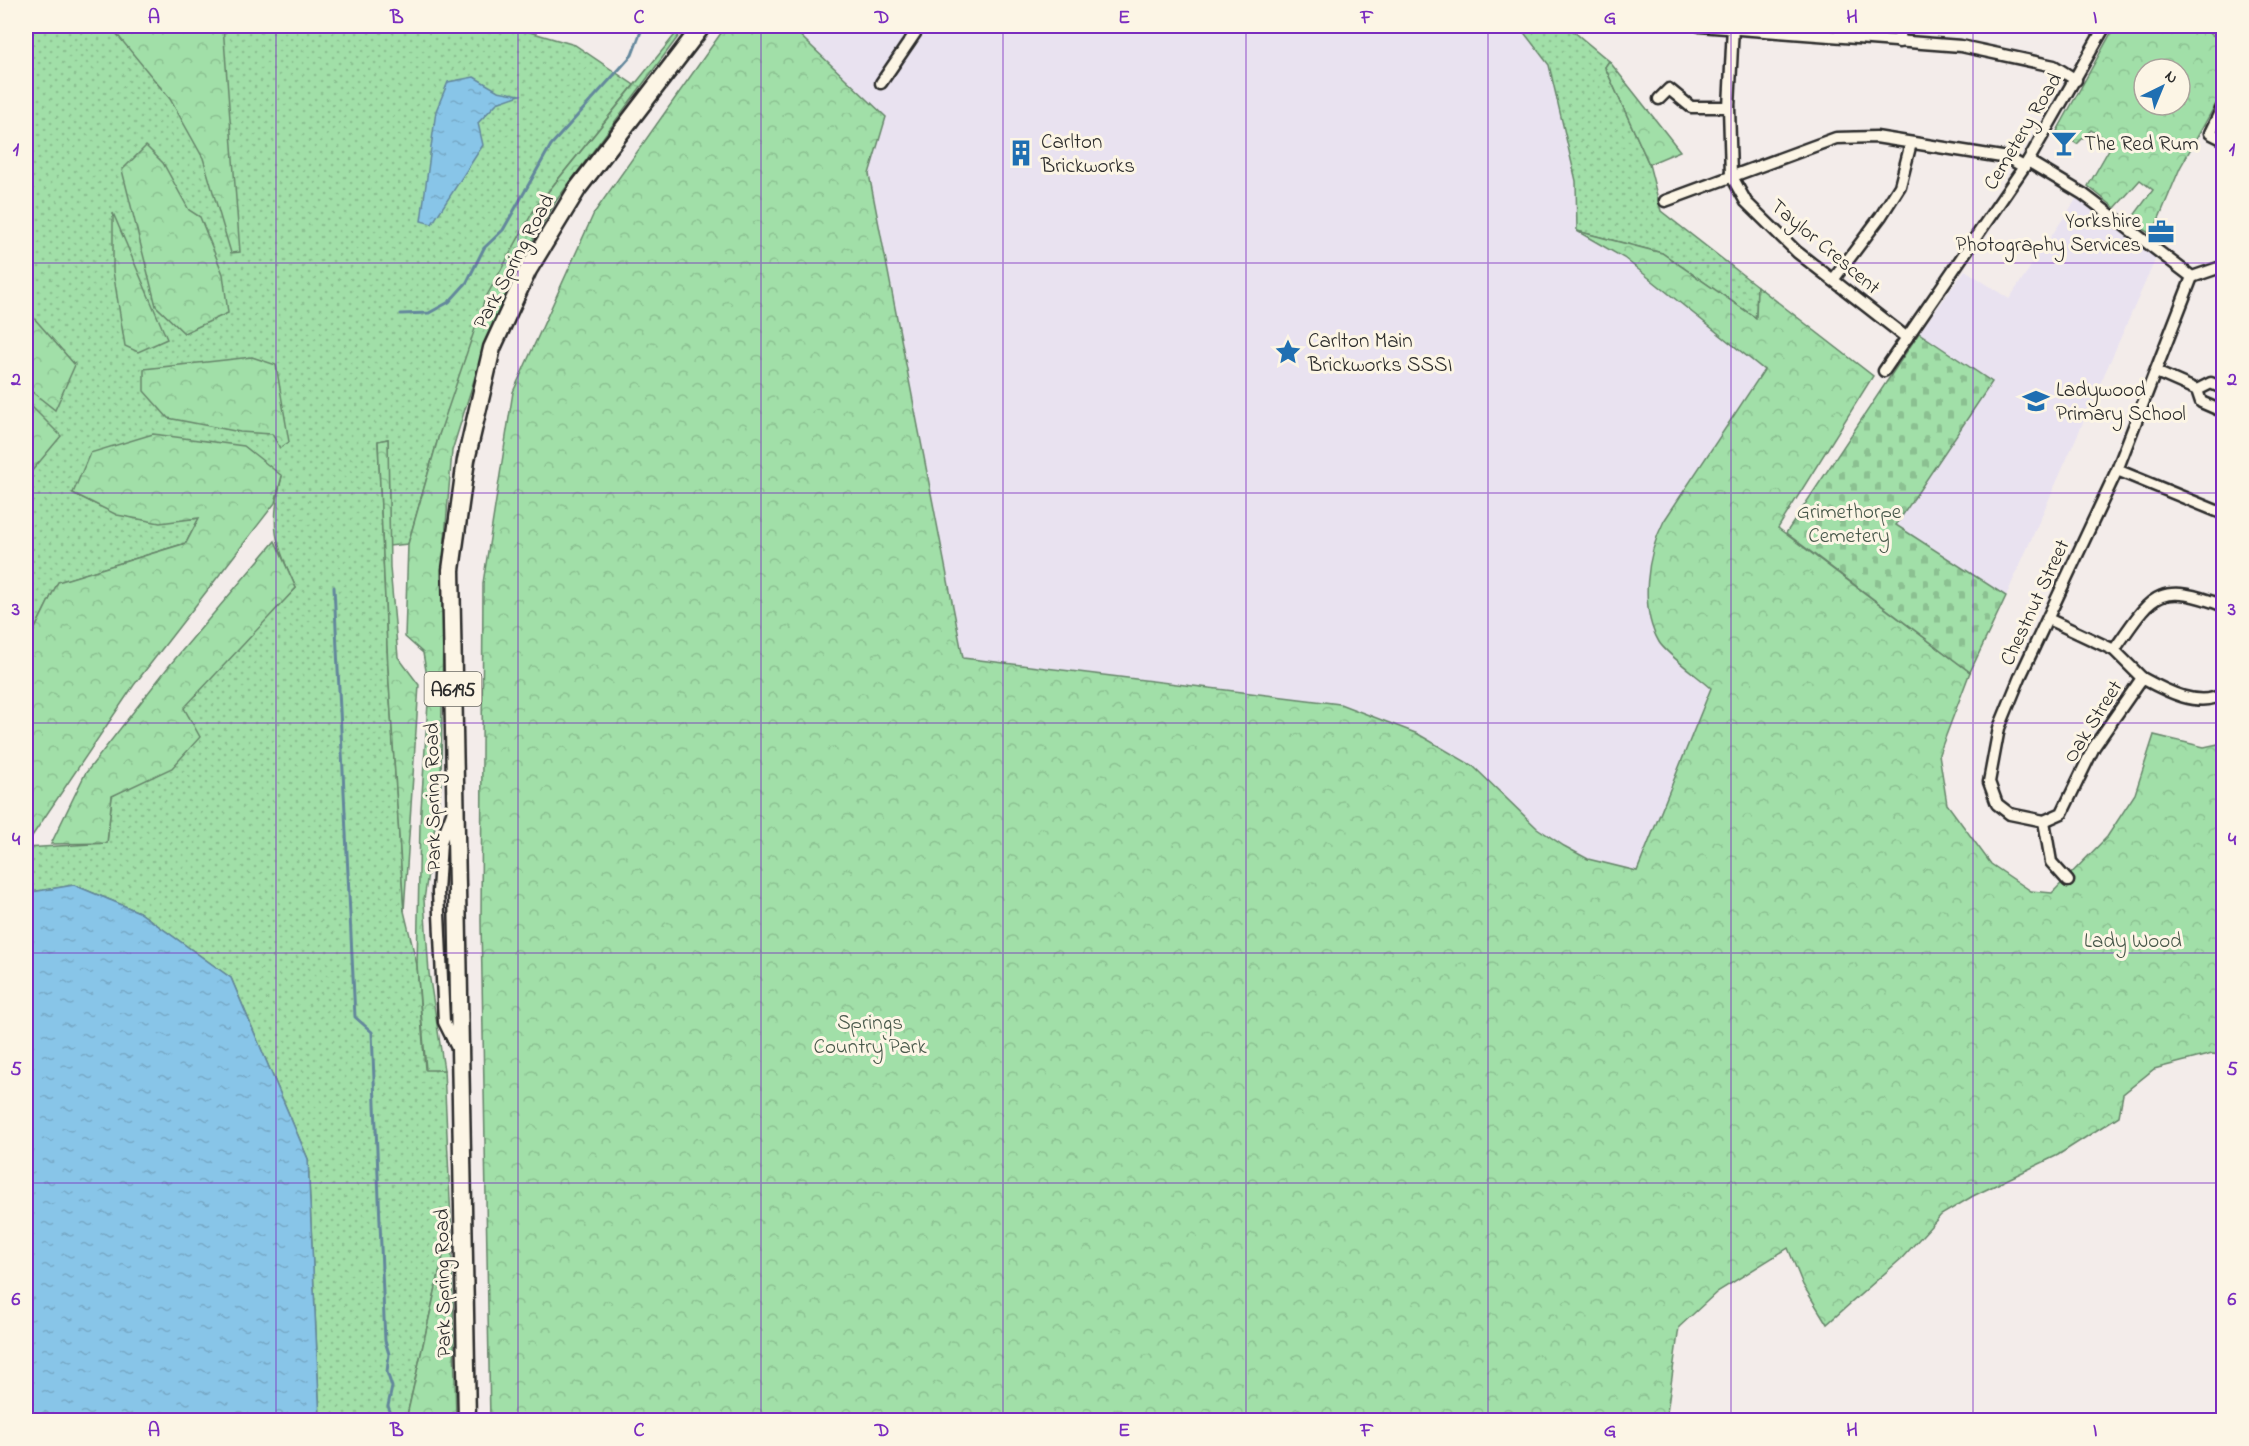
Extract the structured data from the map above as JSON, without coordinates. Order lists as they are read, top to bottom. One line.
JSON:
{"streets":{"main road":["Park Spring Road","A6195"],"street":["Cemetery Road","Taylor Crescent","Chestnut Street","Oak Street"]},"crossings":[["Cemetery Road","Taylor Crescent"],["Chestnut Street","Oak Street"]],"parks":["Grimethorpe Cemetery","Lady Wood","Springs Country Park"],"places":{"bar":["The Red Rum"],"building":["Carlton Brickworks"],"office":["Yorkshire Photography Services"],"place":["Carlton Main Brickworks SSSI"],"school or university":["Ladywood Primary School"]},"north":"top right","grid":{"columns":["A","B","C","D","E","F","G","H","I"],"rows":["1","2","3","4","5","6"]}}
